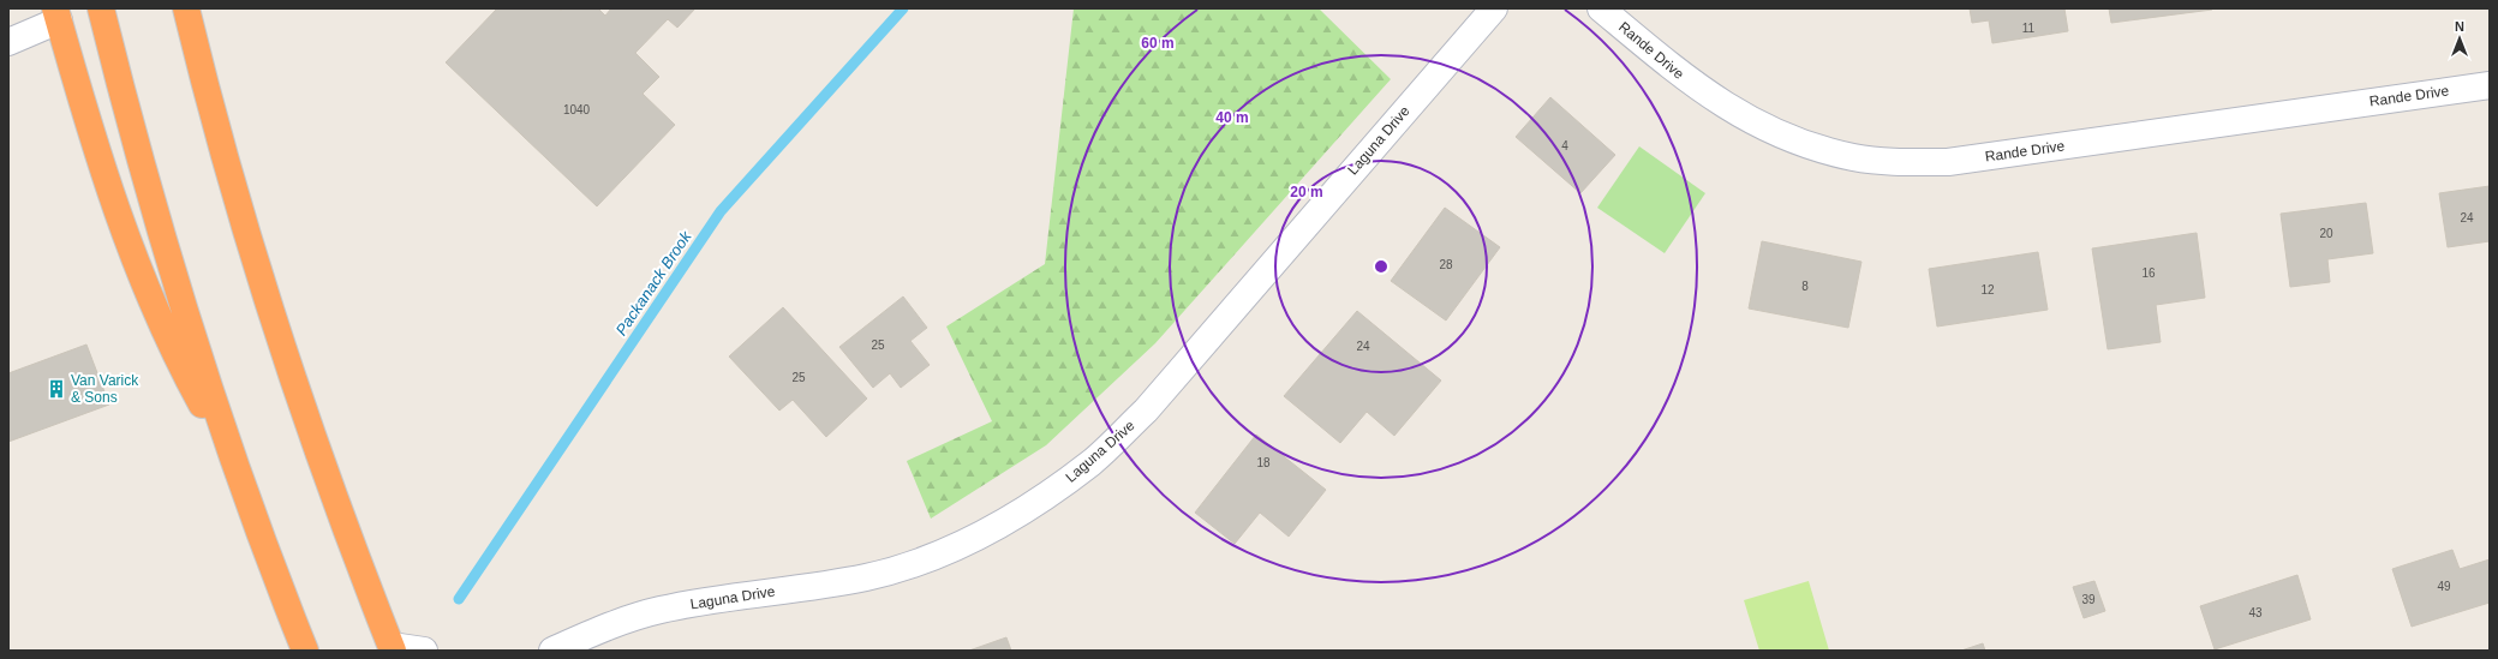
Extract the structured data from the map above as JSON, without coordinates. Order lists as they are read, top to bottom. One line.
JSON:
{"streets":{"street":["Rande Drive","Laguna Drive"]},"water":["Packanack Brook"],"places":{"building":["Van Varick & Sons"]},"house_numbers":["11","1040","4","24","20","28","16","8","12","25","24","25","18","49","39","43"],"north":"top","rings":["60 m","40 m","20 m"]}
